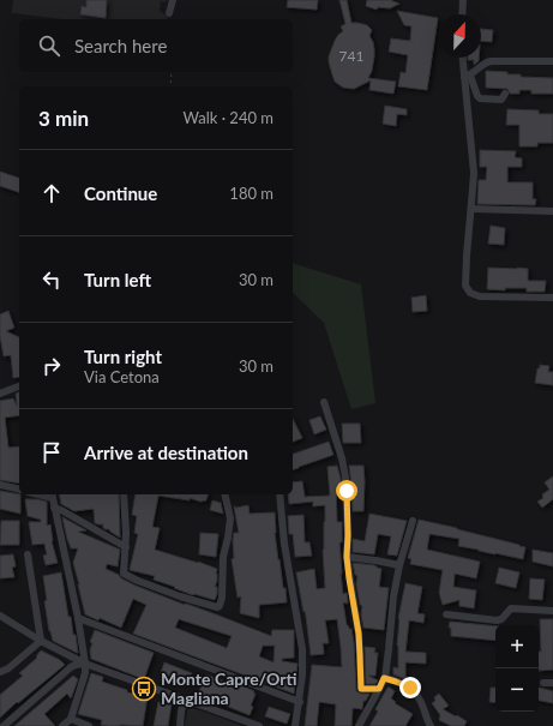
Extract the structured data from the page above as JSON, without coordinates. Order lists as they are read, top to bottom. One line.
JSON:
{"places":{"bus stop":["Monte Capre/Orti Magliana"]},"house_numbers":["741"],"north":"top","page":{"search":"Search here","heading":["3 min","Walk · 240 m"],"list":[["Continue","180 m"],["Turn left","30 m"],["Turn right","Via Cetona","30 m"],"Arrive at destination"],"map_buttons":["+","−"]}}
